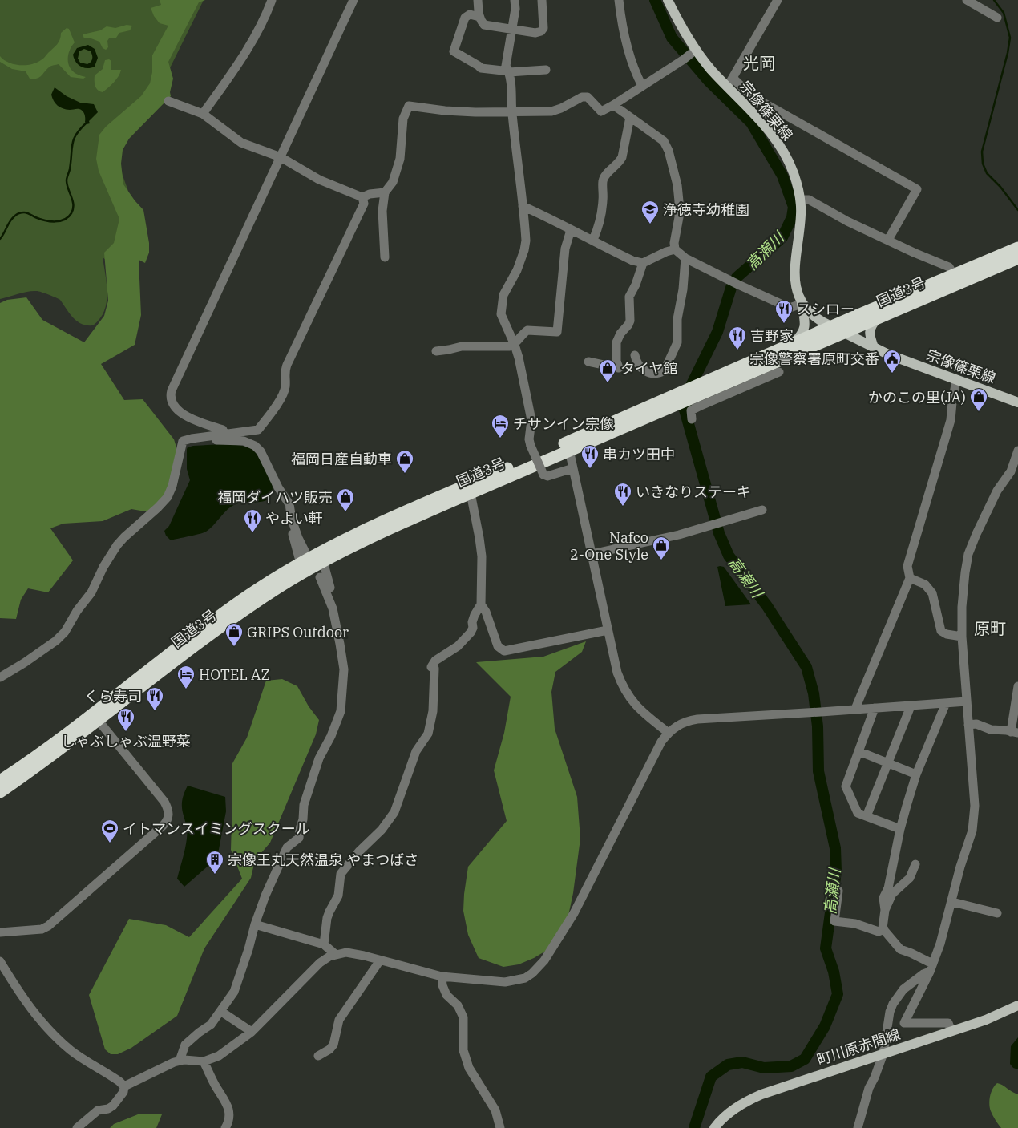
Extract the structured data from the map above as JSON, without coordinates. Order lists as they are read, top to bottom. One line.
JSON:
{"streets":{"highway":["国道3号"],"main road":["宗像篠栗線","町川原赤間線"]},"crossings":[["宗像篠栗線","国道3号"]],"districts":["光岡","原町"],"water":["高瀬川"],"places":{"school or university":["浄徳寺幼稚園"],"restaurant":["スシロー","吉野家","串カツ田中","いきなりステーキ","やよい軒","くら寿司","しゃぶしゃぶ温野菜"],"public building":["宗像警察署原町交番"],"shop":["タイヤ館","かのこの里(JA)","福岡日産自動車","福岡ダイハツ販売","Nafco 2-One Style","GRIPS Outdoor"],"hotel":["チサンイン宗像","HOTEL AZ"],"sports":["イトマンスイミングスクール"],"building":["宗像王丸天然温泉 やまつばさ"]}}
